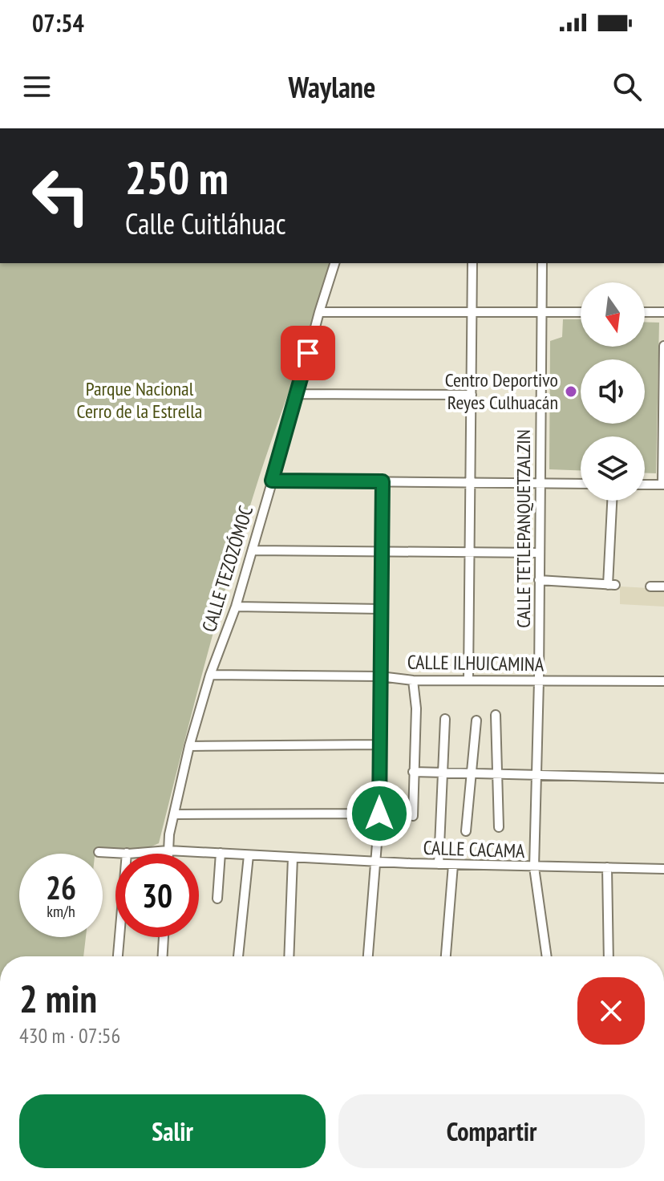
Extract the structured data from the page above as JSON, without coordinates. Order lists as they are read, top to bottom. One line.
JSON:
{"streets":{"street":["CALLE TETLEPANQUETZALZIN","CALLE TEZOZÓMOC","CALLE ILHUICAMINA","CALLE CACAMA"]},"crossings":[["CALLE TETLEPANQUETZALZIN","CALLE ILHUICAMINA"],["CALLE TETLEPANQUETZALZIN","CALLE CACAMA"],["CALLE TEZOZÓMOC","CALLE ILHUICAMINA"],["CALLE TEZOZÓMOC","CALLE CACAMA"]],"parks":["Parque Nacional Cerro de la Estrella"],"places":["Centro Deportivo Reyes Culhuacán"],"north":"bottom","page":{"status":"07:54","header":"Waylane","turn":["250 m","Calle Cuitláhuac"],"speed":"26 km/h","limit":"30","heading":["2 min","430 m · 07:56"],"buttons":["Salir","Compartir"]}}
